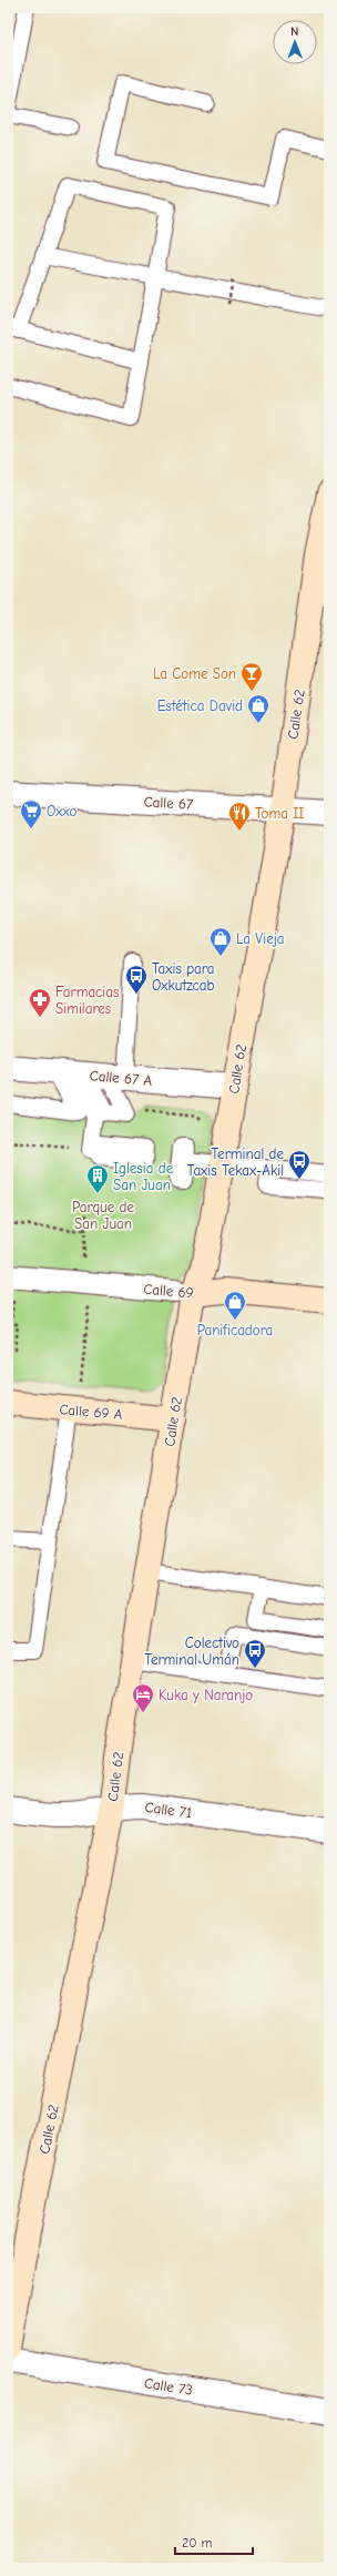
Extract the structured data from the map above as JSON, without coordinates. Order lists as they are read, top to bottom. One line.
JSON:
{"streets":{"main road":["Calle 62","Calle 69","Calle 69 A"],"street":["Calle 67","Calle 67 A","Calle 71","Calle 73"]},"crossings":[["Calle 62","Calle 67"],["Calle 62","Calle 67 A"],["Calle 62","Calle 69"],["Calle 62","Calle 69 A"],["Calle 62","Calle 71"]],"parks":["Parque de San Juan"],"places":{"bar":["La Come Son"],"shop":["Estética David","La Vieja","Panificadora"],"supermarket":["Oxxo"],"restaurant":["Toma II"],"bus stop":["Taxis para Oxkutzcab","Terminal de Taxis Tekax-Akil","Colectivo Terminal Umán"],"pharmacy":["Farmacias Similares"],"building":["Iglesia de San Juan"],"hotel":["Kuka y Naranjo"]},"scale_bar":"20 m","north":"top"}
